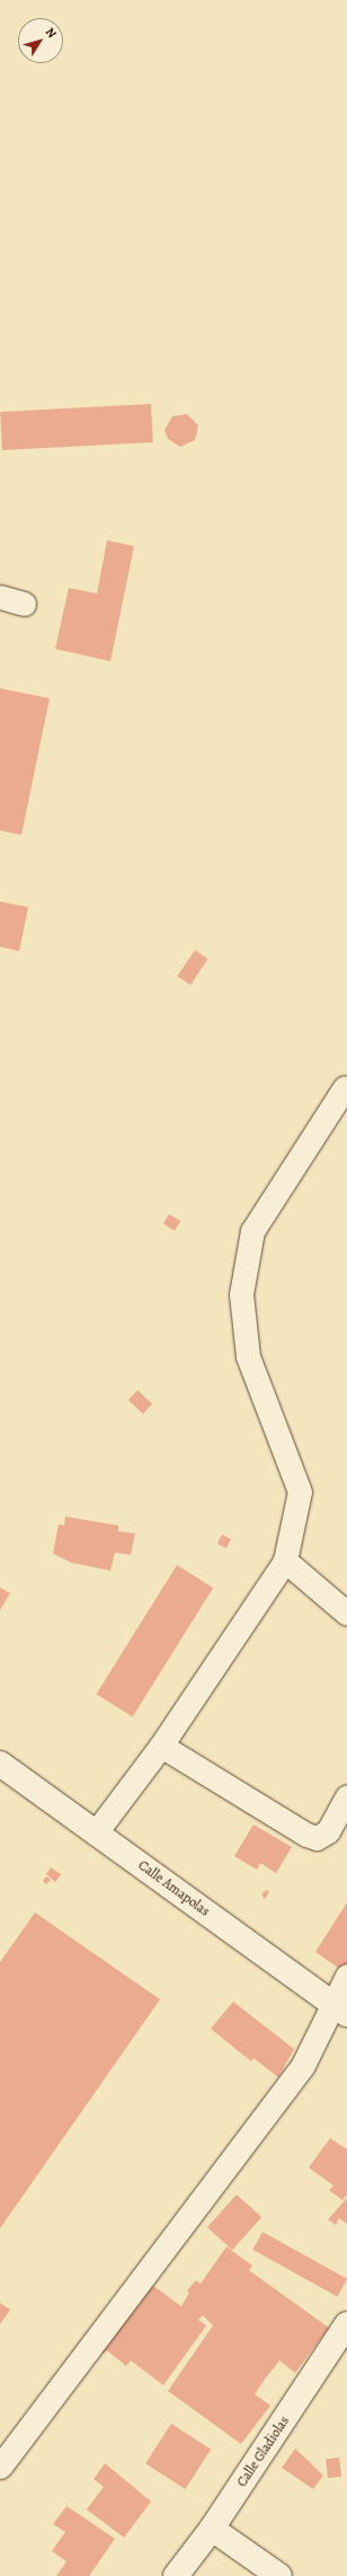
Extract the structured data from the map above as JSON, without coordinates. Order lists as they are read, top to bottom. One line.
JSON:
{"streets":{"street":["Calle Amapolas","Calle Gladiolas"]},"north":"top right"}
